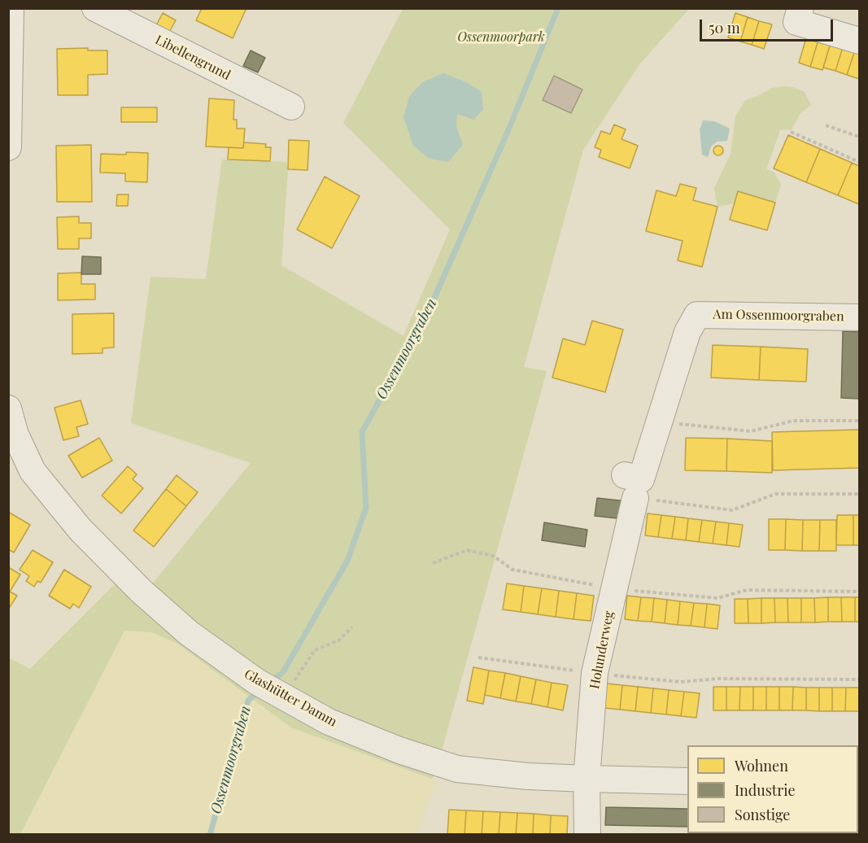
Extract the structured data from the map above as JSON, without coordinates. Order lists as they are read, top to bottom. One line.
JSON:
{"streets":{"street":["Libellengrund","Am Ossenmoorgraben","Holunderweg","Glashütter Damm"]},"crossings":[["Holunderweg","Glashütter Damm"]],"water":["Ossenmoorgraben"],"parks":["Ossenmoorpark"],"legend":["Wohnen","Industrie","Sonstige"],"scale_bar":"50 m"}
